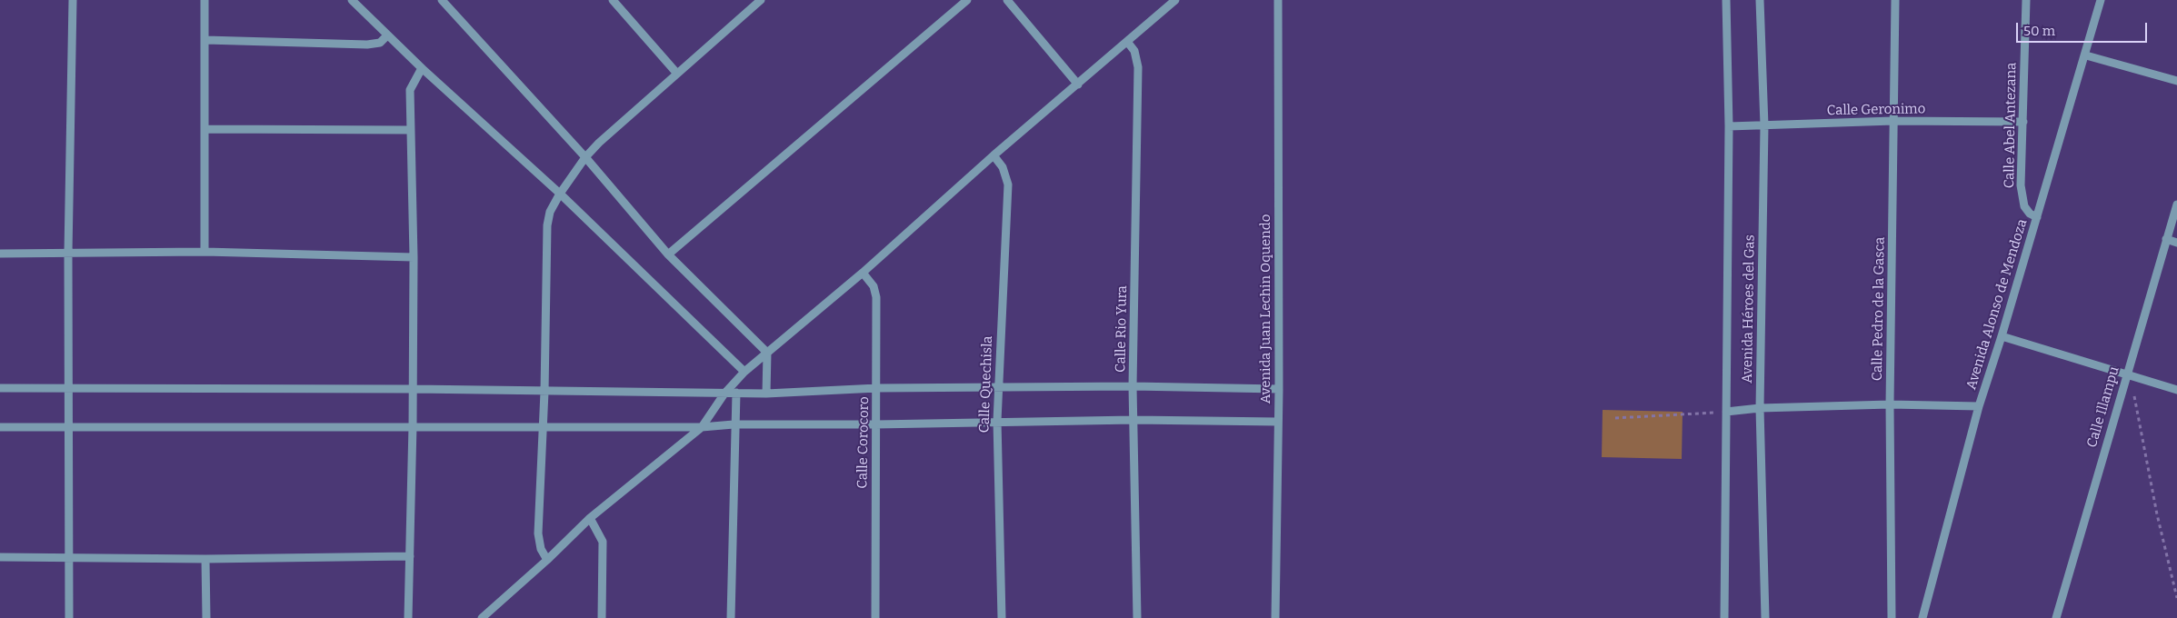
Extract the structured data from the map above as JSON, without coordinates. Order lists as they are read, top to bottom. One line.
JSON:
{"streets":{"street":["Calle Geronimo","Calle Abel Antezana","Avenida Alonso de Mendoza","Avenida Juan Lechin Oquendo","Avenida Héroes del Gas","Calle Pedro de la Gasca","Calle Rio Yura","Calle Quechisla","Calle Illampu","Calle Corocoro"]},"crossings":[["Calle Geronimo","Calle Abel Antezana"],["Calle Geronimo","Avenida Héroes del Gas"],["Calle Geronimo","Calle Pedro de la Gasca"],["Calle Abel Antezana","Avenida Alonso de Mendoza"]],"scale_bar":"50 m"}
